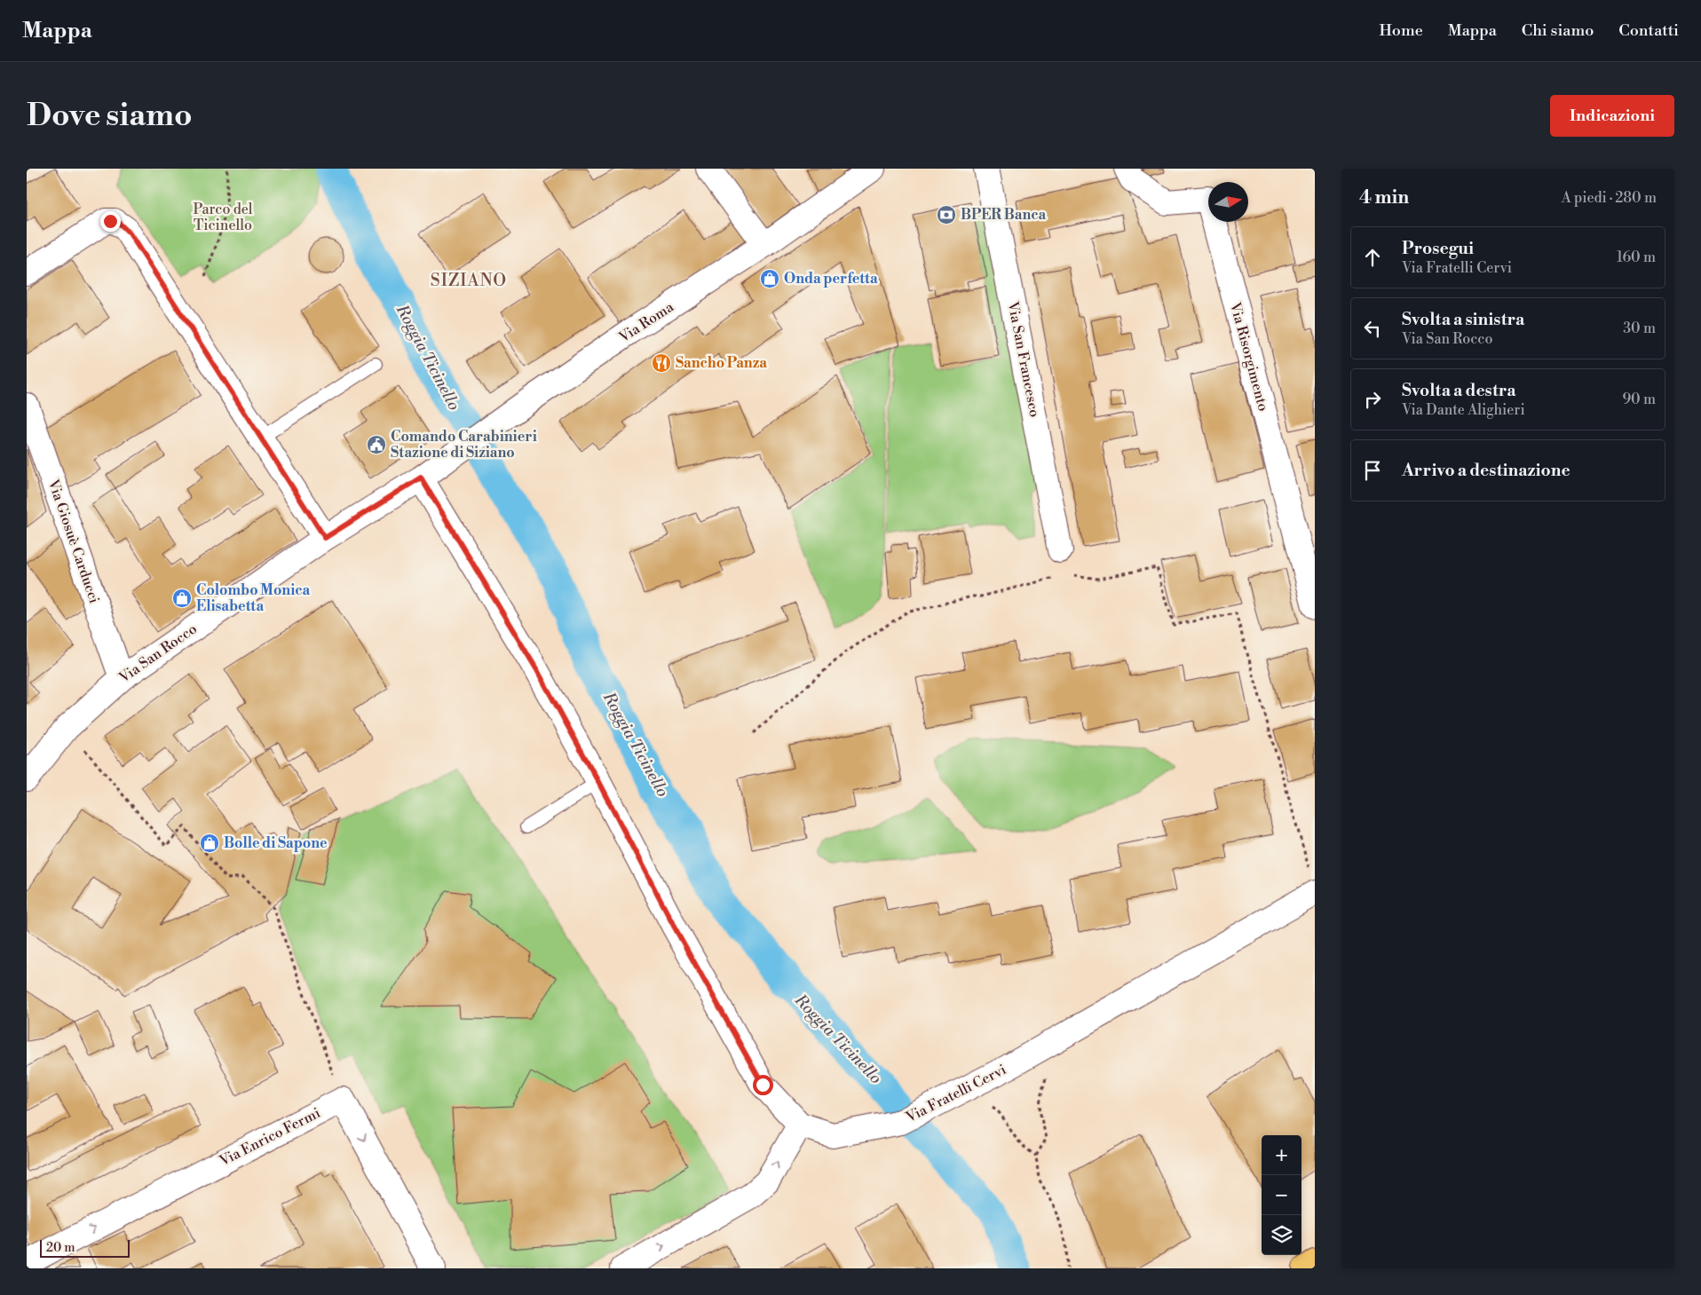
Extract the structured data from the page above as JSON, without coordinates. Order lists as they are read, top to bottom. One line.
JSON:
{"streets":{"street":["Via Roma","Via Risorgimento","Via San Francesco","Via Giosuè Carducci","Via San Rocco","Via Fratelli Cervi","Via Enrico Fermi"]},"crossings":[["Via Roma","Via San Rocco"],["Via Giosuè Carducci","Via San Rocco"]],"one_way":["Via Enrico Fermi"],"districts":["SIZIANO"],"water":["Roggia Ticinello"],"parks":["Parco del Ticinello"],"places":{"bank":["BPER Banca"],"shop":["Onda perfetta","Colombo Monica Elisabetta","Bolle di Sapone"],"restaurant":["Sancho Panza"],"public building":["Comando Carabinieri Stazione di Siziano"]},"scale_bar":"20 m","north":"right","page":{"header":"Mappa","nav":["Home","Mappa","Chi siamo","Contatti"],"buttons":"Indicazioni","title":"Dove siamo","heading":["4 min","A piedi · 280 m"],"list":[["Prosegui","Via Fratelli Cervi","160 m"],["Svolta a sinistra","Via San Rocco","30 m"],["Svolta a destra","Via Dante Alighieri","90 m"],"Arrivo a destinazione"],"map_buttons":["+","−"],"scale":"20 m"}}
